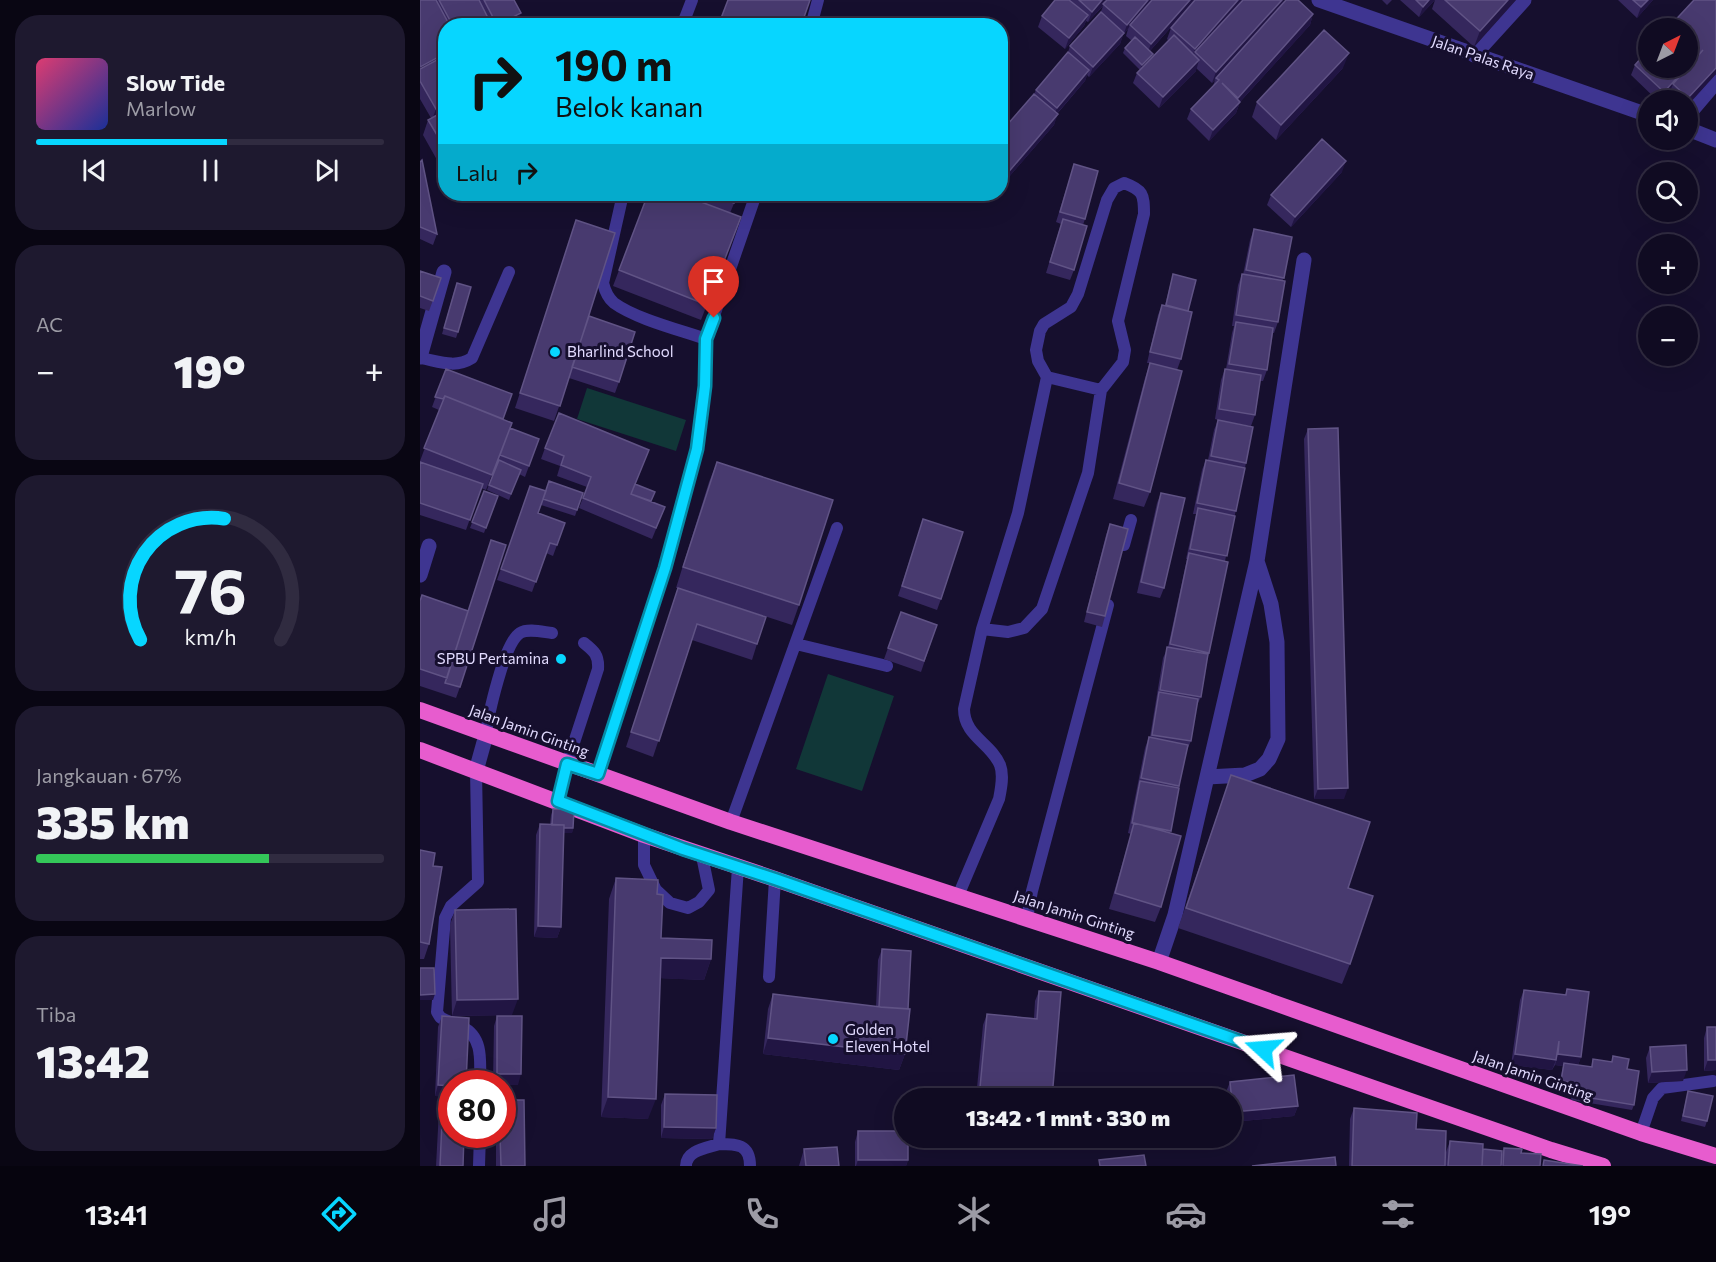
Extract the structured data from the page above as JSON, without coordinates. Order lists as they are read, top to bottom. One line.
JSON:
{"streets":{"highway":["Jalan Jamin Ginting"],"street":["Jalan Palas Raya"]},"places":["Bharlind School","SPBU Pertamina","Golden Eleven Hotel"],"north":"top right","page":{"map_buttons":["+","−"],"turn":["190 m","Belok kanan"],"song":["Slow Tide","Marlow"],"then":"Lalu","tile":["AC",["Jangkauan · 67%","335 km"],["Tiba","13:42"]],"heat":["−","19°","+"],"limit":"80","trip":"13:42 · 1 mnt · 330 m","tabs":["13:41","19°"],"gauge":["76","km/h"]}}
